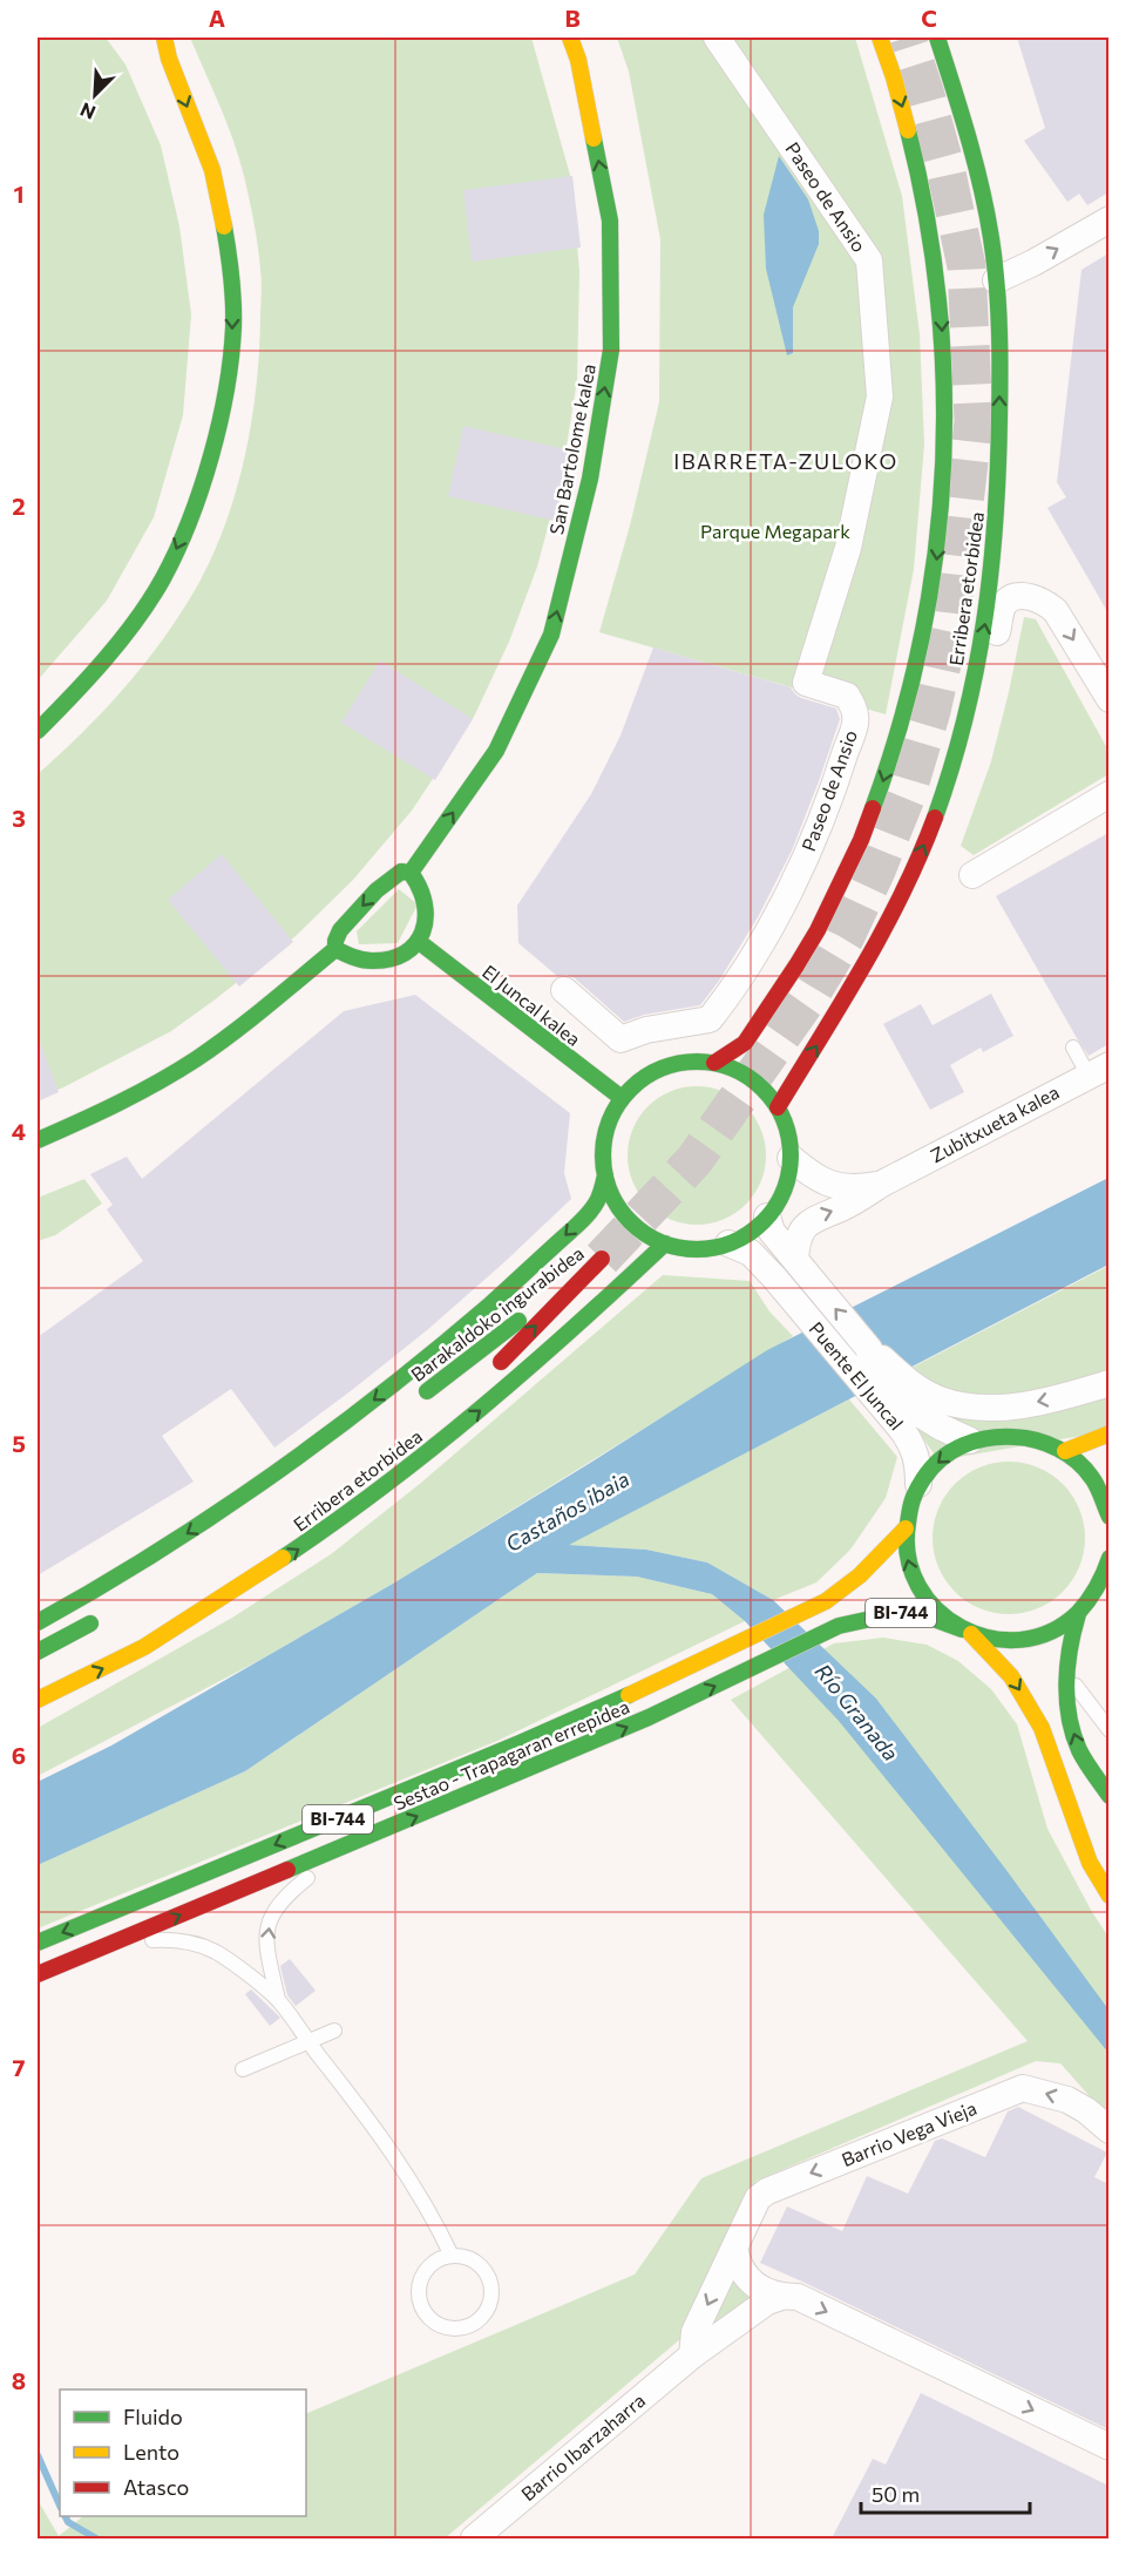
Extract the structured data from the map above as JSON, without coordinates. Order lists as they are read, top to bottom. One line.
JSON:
{"streets":{"street":["Paseo de Ansio","San Bartolome kalea","Erribera etorbidea","El Juncal kalea","Zubitxueta kalea","Barakaldoko ingurabidea","Puente El Juncal","BI-744","Sestao - Trapagaran errepidea","Barrio Vega Vieja","Barrio Ibarzaharra"]},"crossings":[["Erribera etorbidea","El Juncal kalea"],["Erribera etorbidea","Zubitxueta kalea"],["Erribera etorbidea","Puente El Juncal"],["El Juncal kalea","Zubitxueta kalea"],["El Juncal kalea","Puente El Juncal"],["Zubitxueta kalea","Puente El Juncal"],["Puente El Juncal","BI-744"],["BI-744","Sestao - Trapagaran errepidea"],["Barrio Vega Vieja","Barrio Ibarzaharra"]],"one_way":["San Bartolome kalea","Barrio Vega Vieja"],"districts":["IBARRETA-ZULOKO"],"water":["Castaños ibaia","Río Granada"],"parks":["Parque Megapark"],"legend":["Fluido","Lento","Atasco"],"scale_bar":"50 m","north":"bottom left","grid":{"columns":["A","B","C"],"rows":["1","2","3","4","5","6","7","8"]}}
